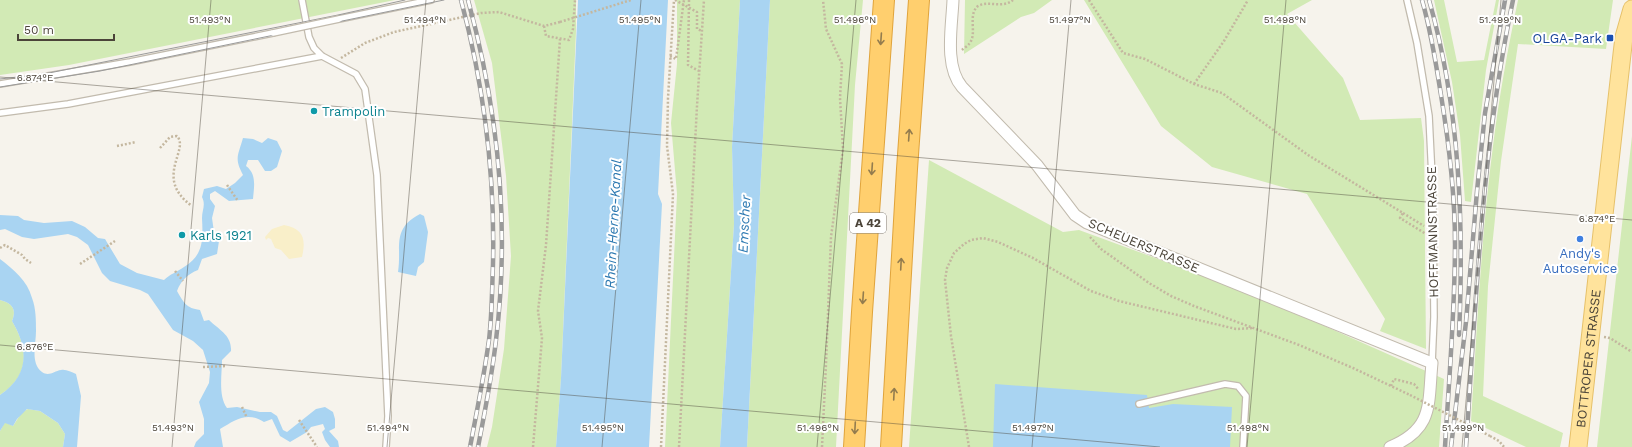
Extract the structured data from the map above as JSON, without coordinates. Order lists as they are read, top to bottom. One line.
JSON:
{"streets":{"highway":["A 42"],"main road":["BOTTROPER STRASSE"],"street":["HOFFMANNSTRASSE","SCHEUERSTRASSE"]},"crossings":[["HOFFMANNSTRASSE","SCHEUERSTRASSE"]],"water":["Rhein-Herne-Kanal","Emscher"],"places":{"transit":["OLGA-Park"],"other":["Trampolin","Karls 1921","Andy's Autoservice"]},"scale_bar":"50 m","coordinates":["51.493°N","51.494°N","51.495°N","51.496°N","51.497°N","51.498°N","51.499°N","6.874°E","6.876°E"]}
